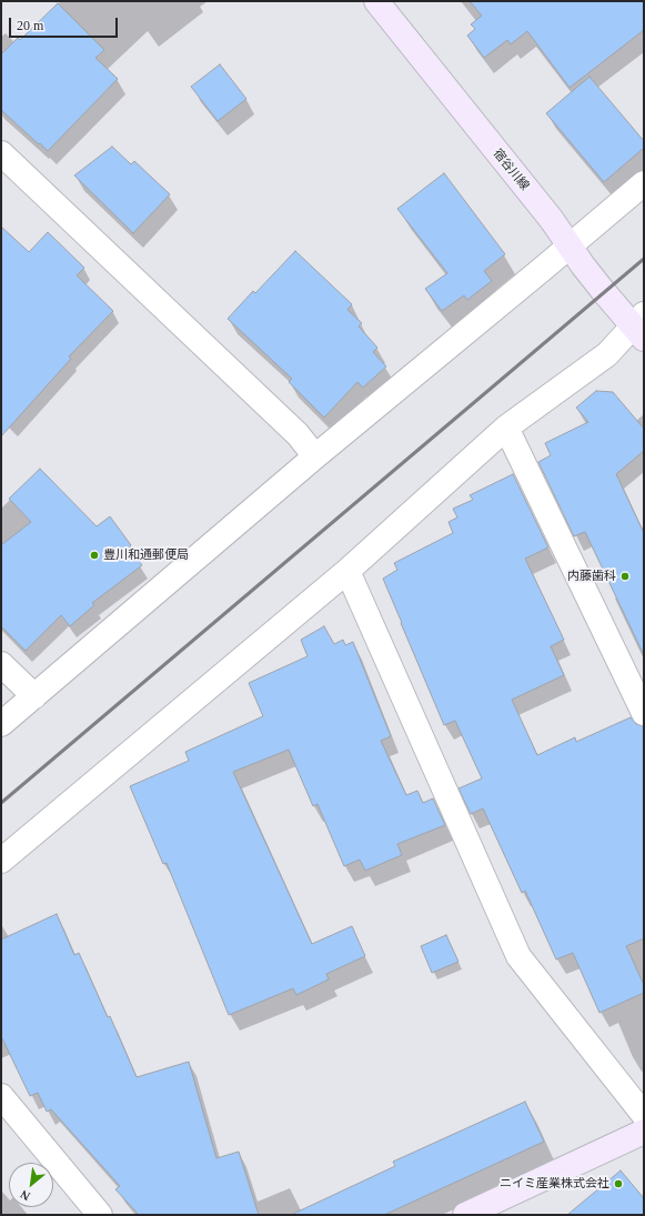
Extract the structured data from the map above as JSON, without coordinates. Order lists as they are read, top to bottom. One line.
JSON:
{"streets":{"main road":["宿谷川線"]},"places":["豊川和通郵便局","内藤歯科","ニイミ産業株式会社"],"scale_bar":"20 m","north":"bottom left"}
